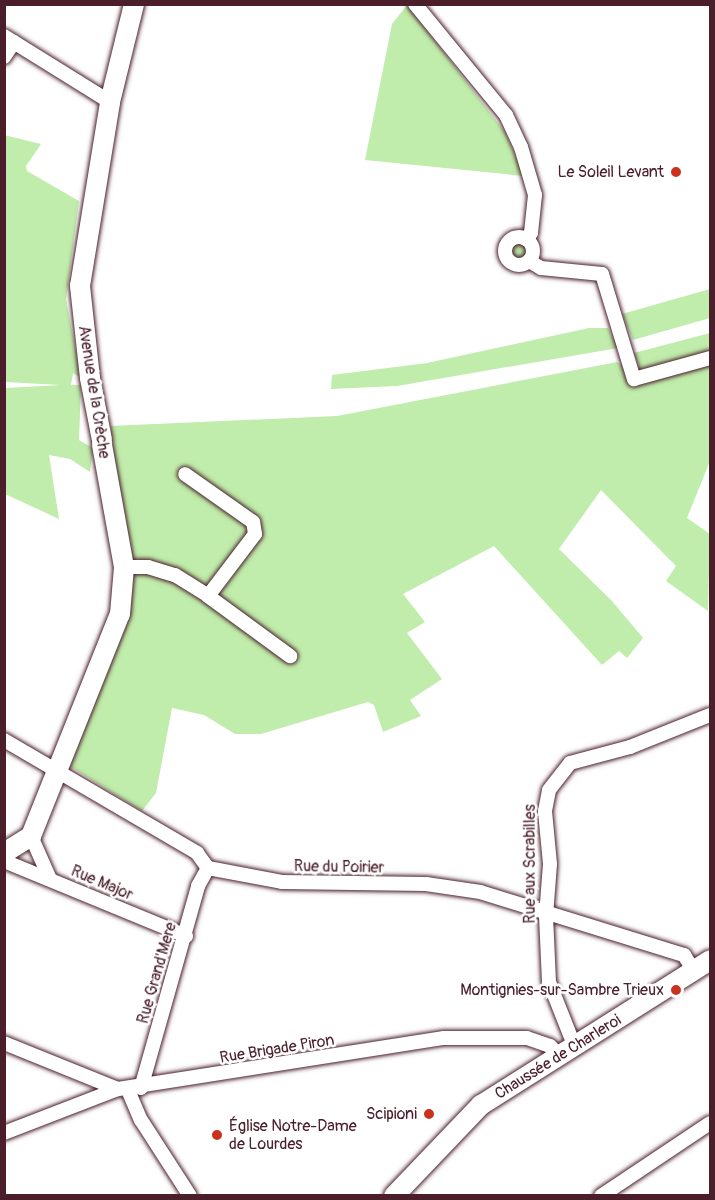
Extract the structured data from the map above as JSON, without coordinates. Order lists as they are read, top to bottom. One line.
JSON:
{"streets":{"street":["Avenue de la Crèche","Rue aux Scrabilles","Rue du Poirier","Rue Major","Rue Grand'Mere","Rue Brigade Piron","Chaussée de Charleroi"]},"crossings":[["Rue aux Scrabilles","Rue du Poirier"],["Rue aux Scrabilles","Rue Brigade Piron"],["Rue aux Scrabilles","Chaussée de Charleroi"],["Rue du Poirier","Rue Grand'Mere"],["Rue du Poirier","Chaussée de Charleroi"],["Rue Major","Rue Grand'Mere"],["Rue Grand'Mere","Rue Brigade Piron"],["Rue Brigade Piron","Chaussée de Charleroi"]],"places":["Le Soleil Levant","Montignies-sur-Sambre Trieux","Scipioni","Église Notre-Dame de Lourdes"]}
